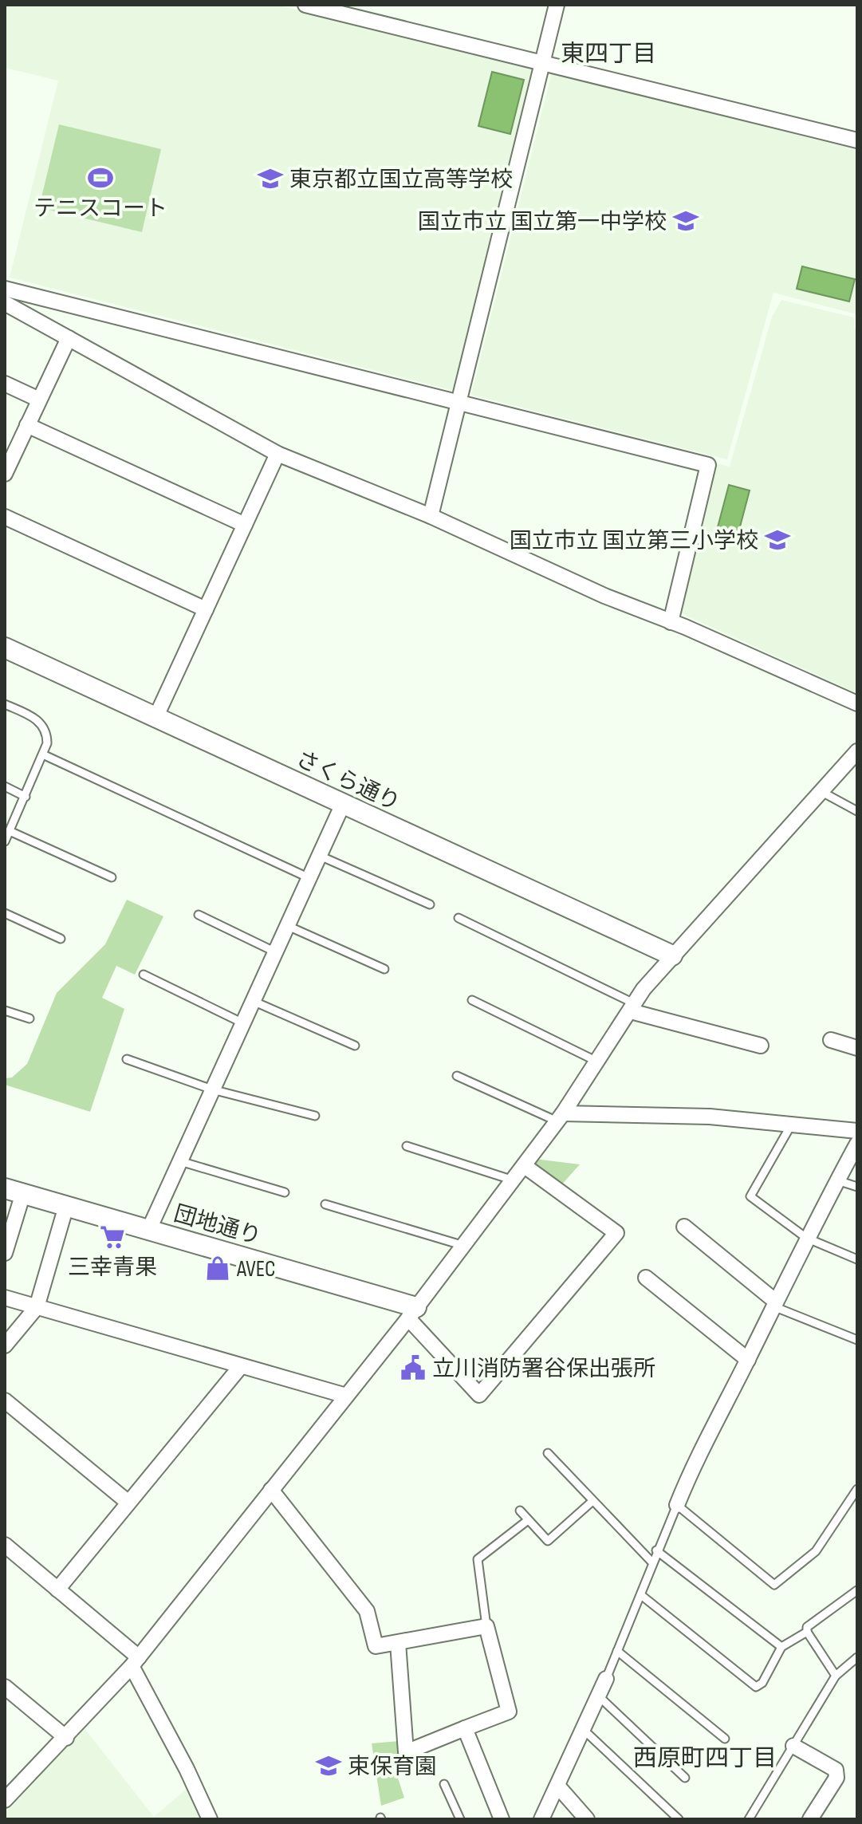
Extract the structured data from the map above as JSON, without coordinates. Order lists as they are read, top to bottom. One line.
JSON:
{"streets":{"street":["さくら通り","団地通り"]},"districts":["東四丁目","西原町四丁目"],"places":{"sports":["テニスコート"],"school or university":["東京都立国立高等学校","国立市立 国立第一中学校","国立市立 国立第三小学校","束保育園"],"supermarket":["三幸青果"],"shop":["AVEC"],"public building":["立川消防署谷保出張所"]}}
